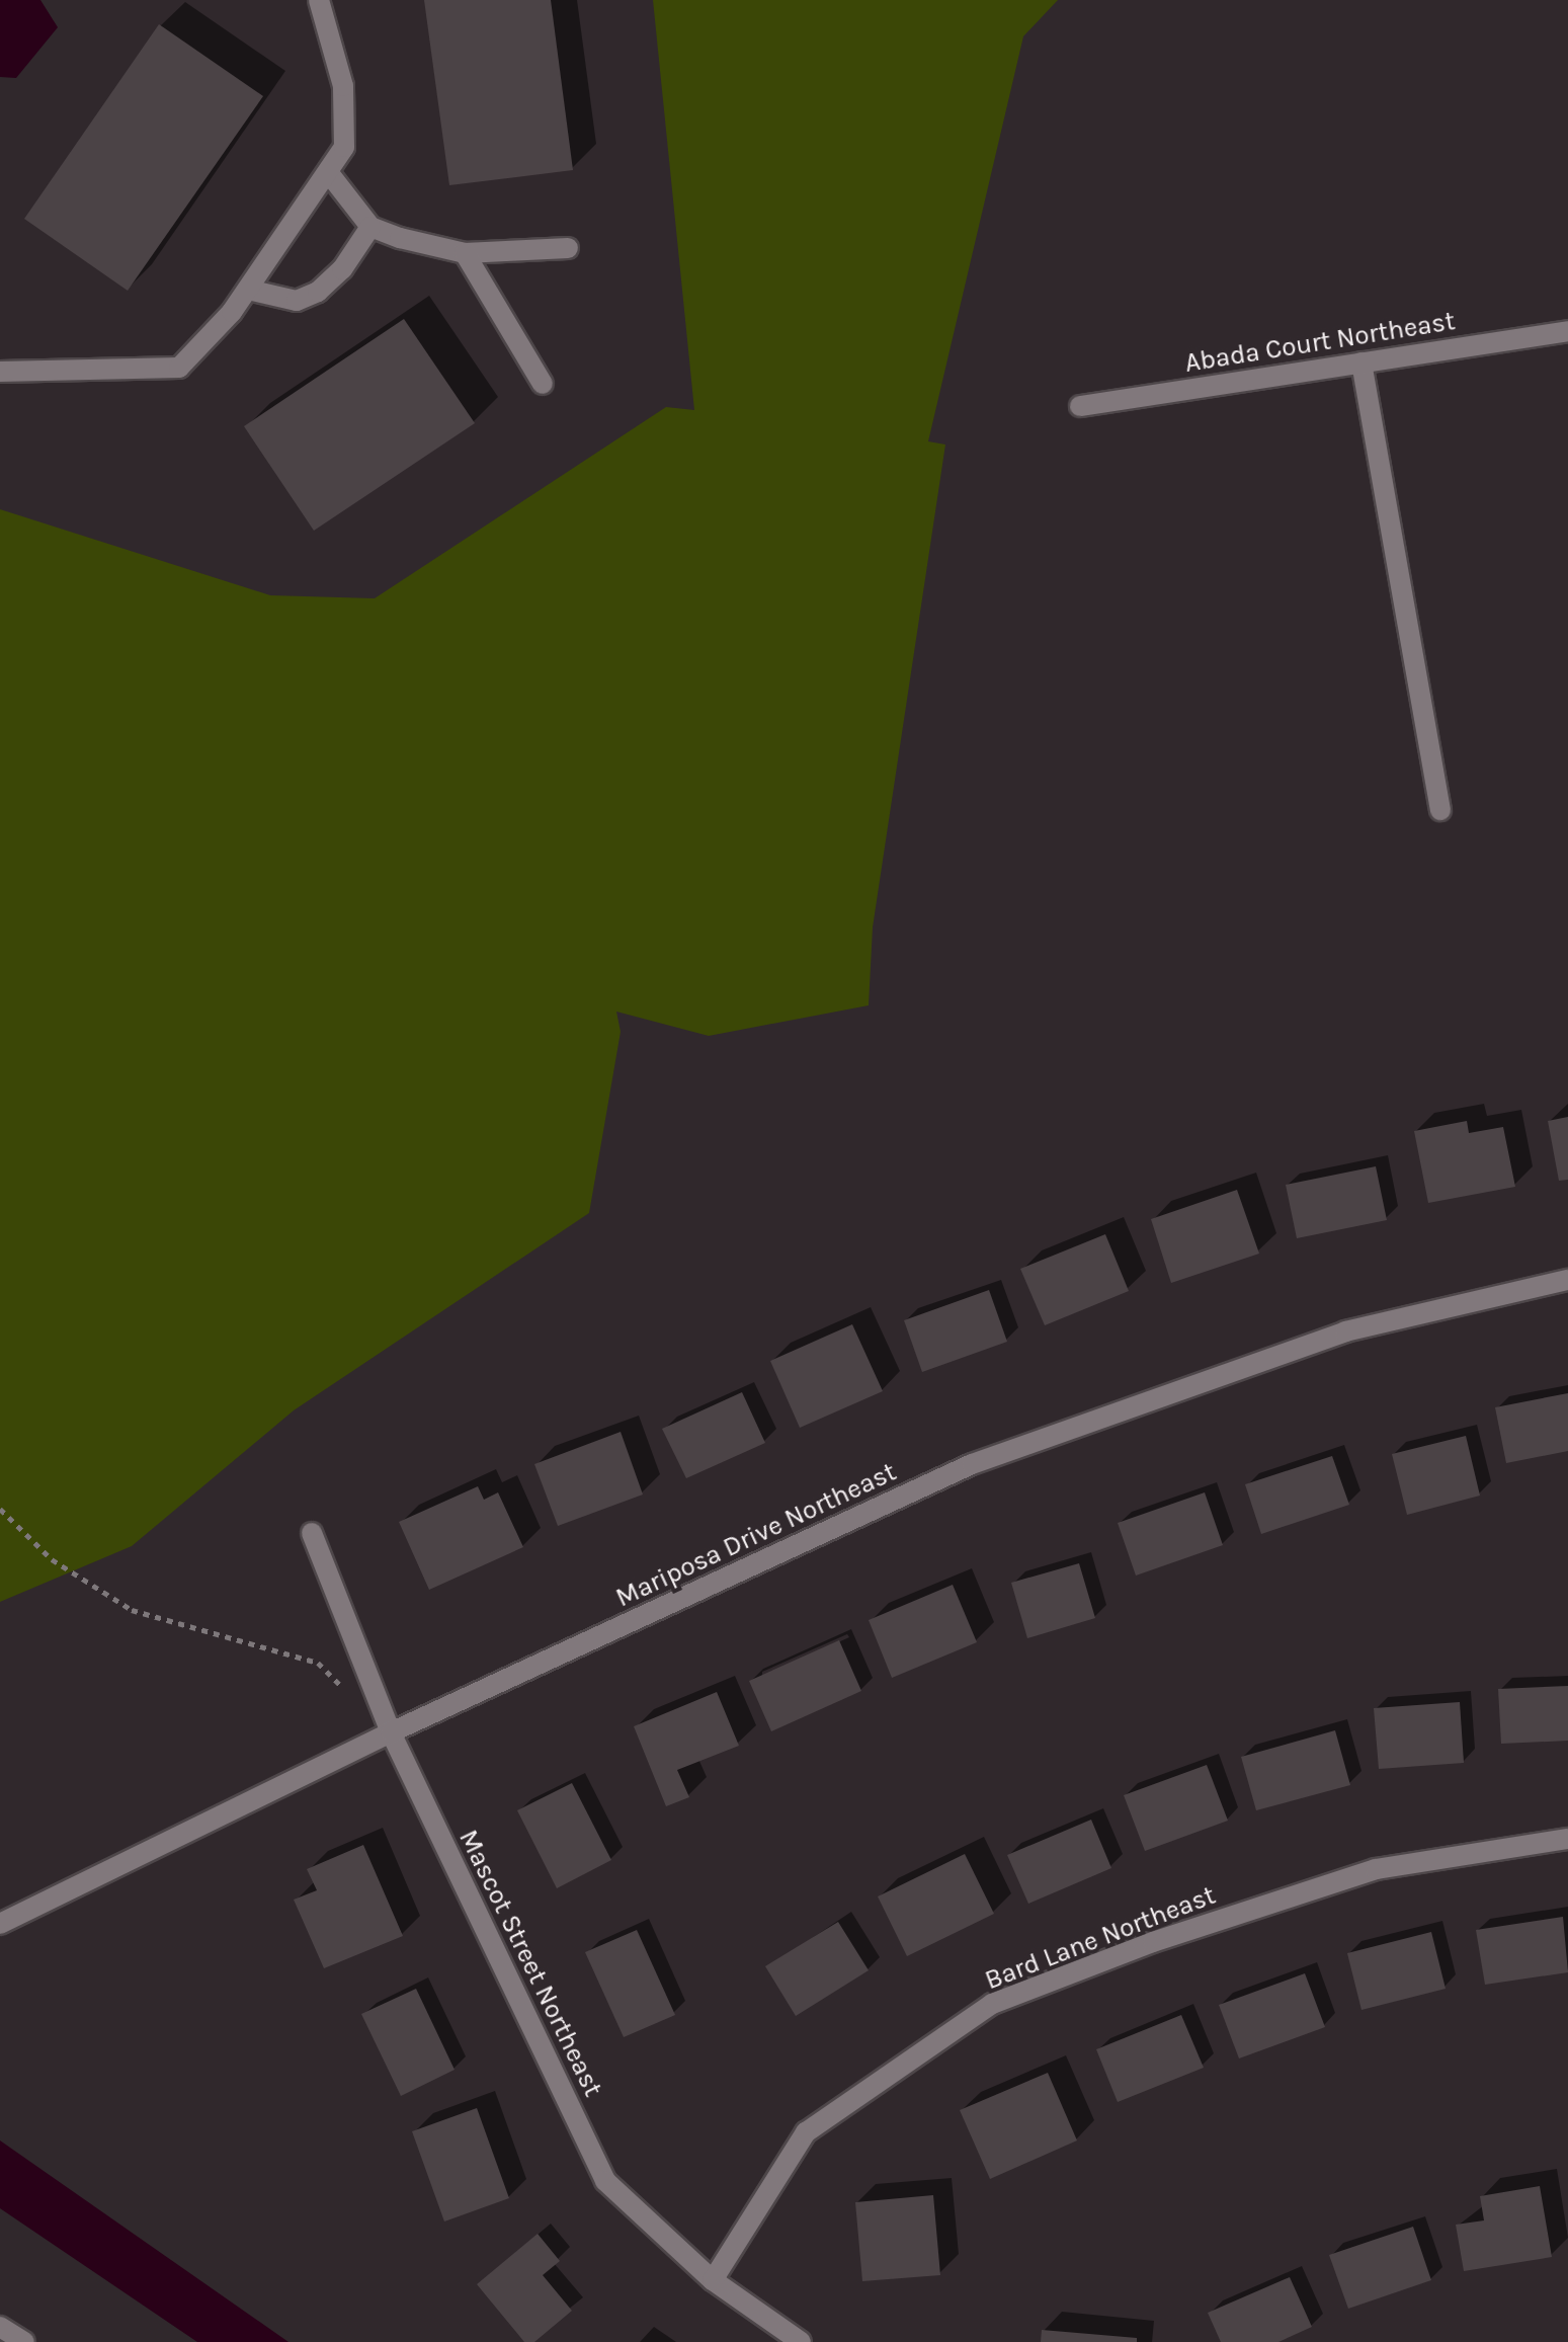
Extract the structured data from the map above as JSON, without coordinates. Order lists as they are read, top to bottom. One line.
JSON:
{"streets":{"street":["Abada Court Northeast","Mariposa Drive Northeast","Bard Lane Northeast","Mascot Street Northeast"]},"crossings":[["Mariposa Drive Northeast","Mascot Street Northeast"],["Bard Lane Northeast","Mascot Street Northeast"]]}
